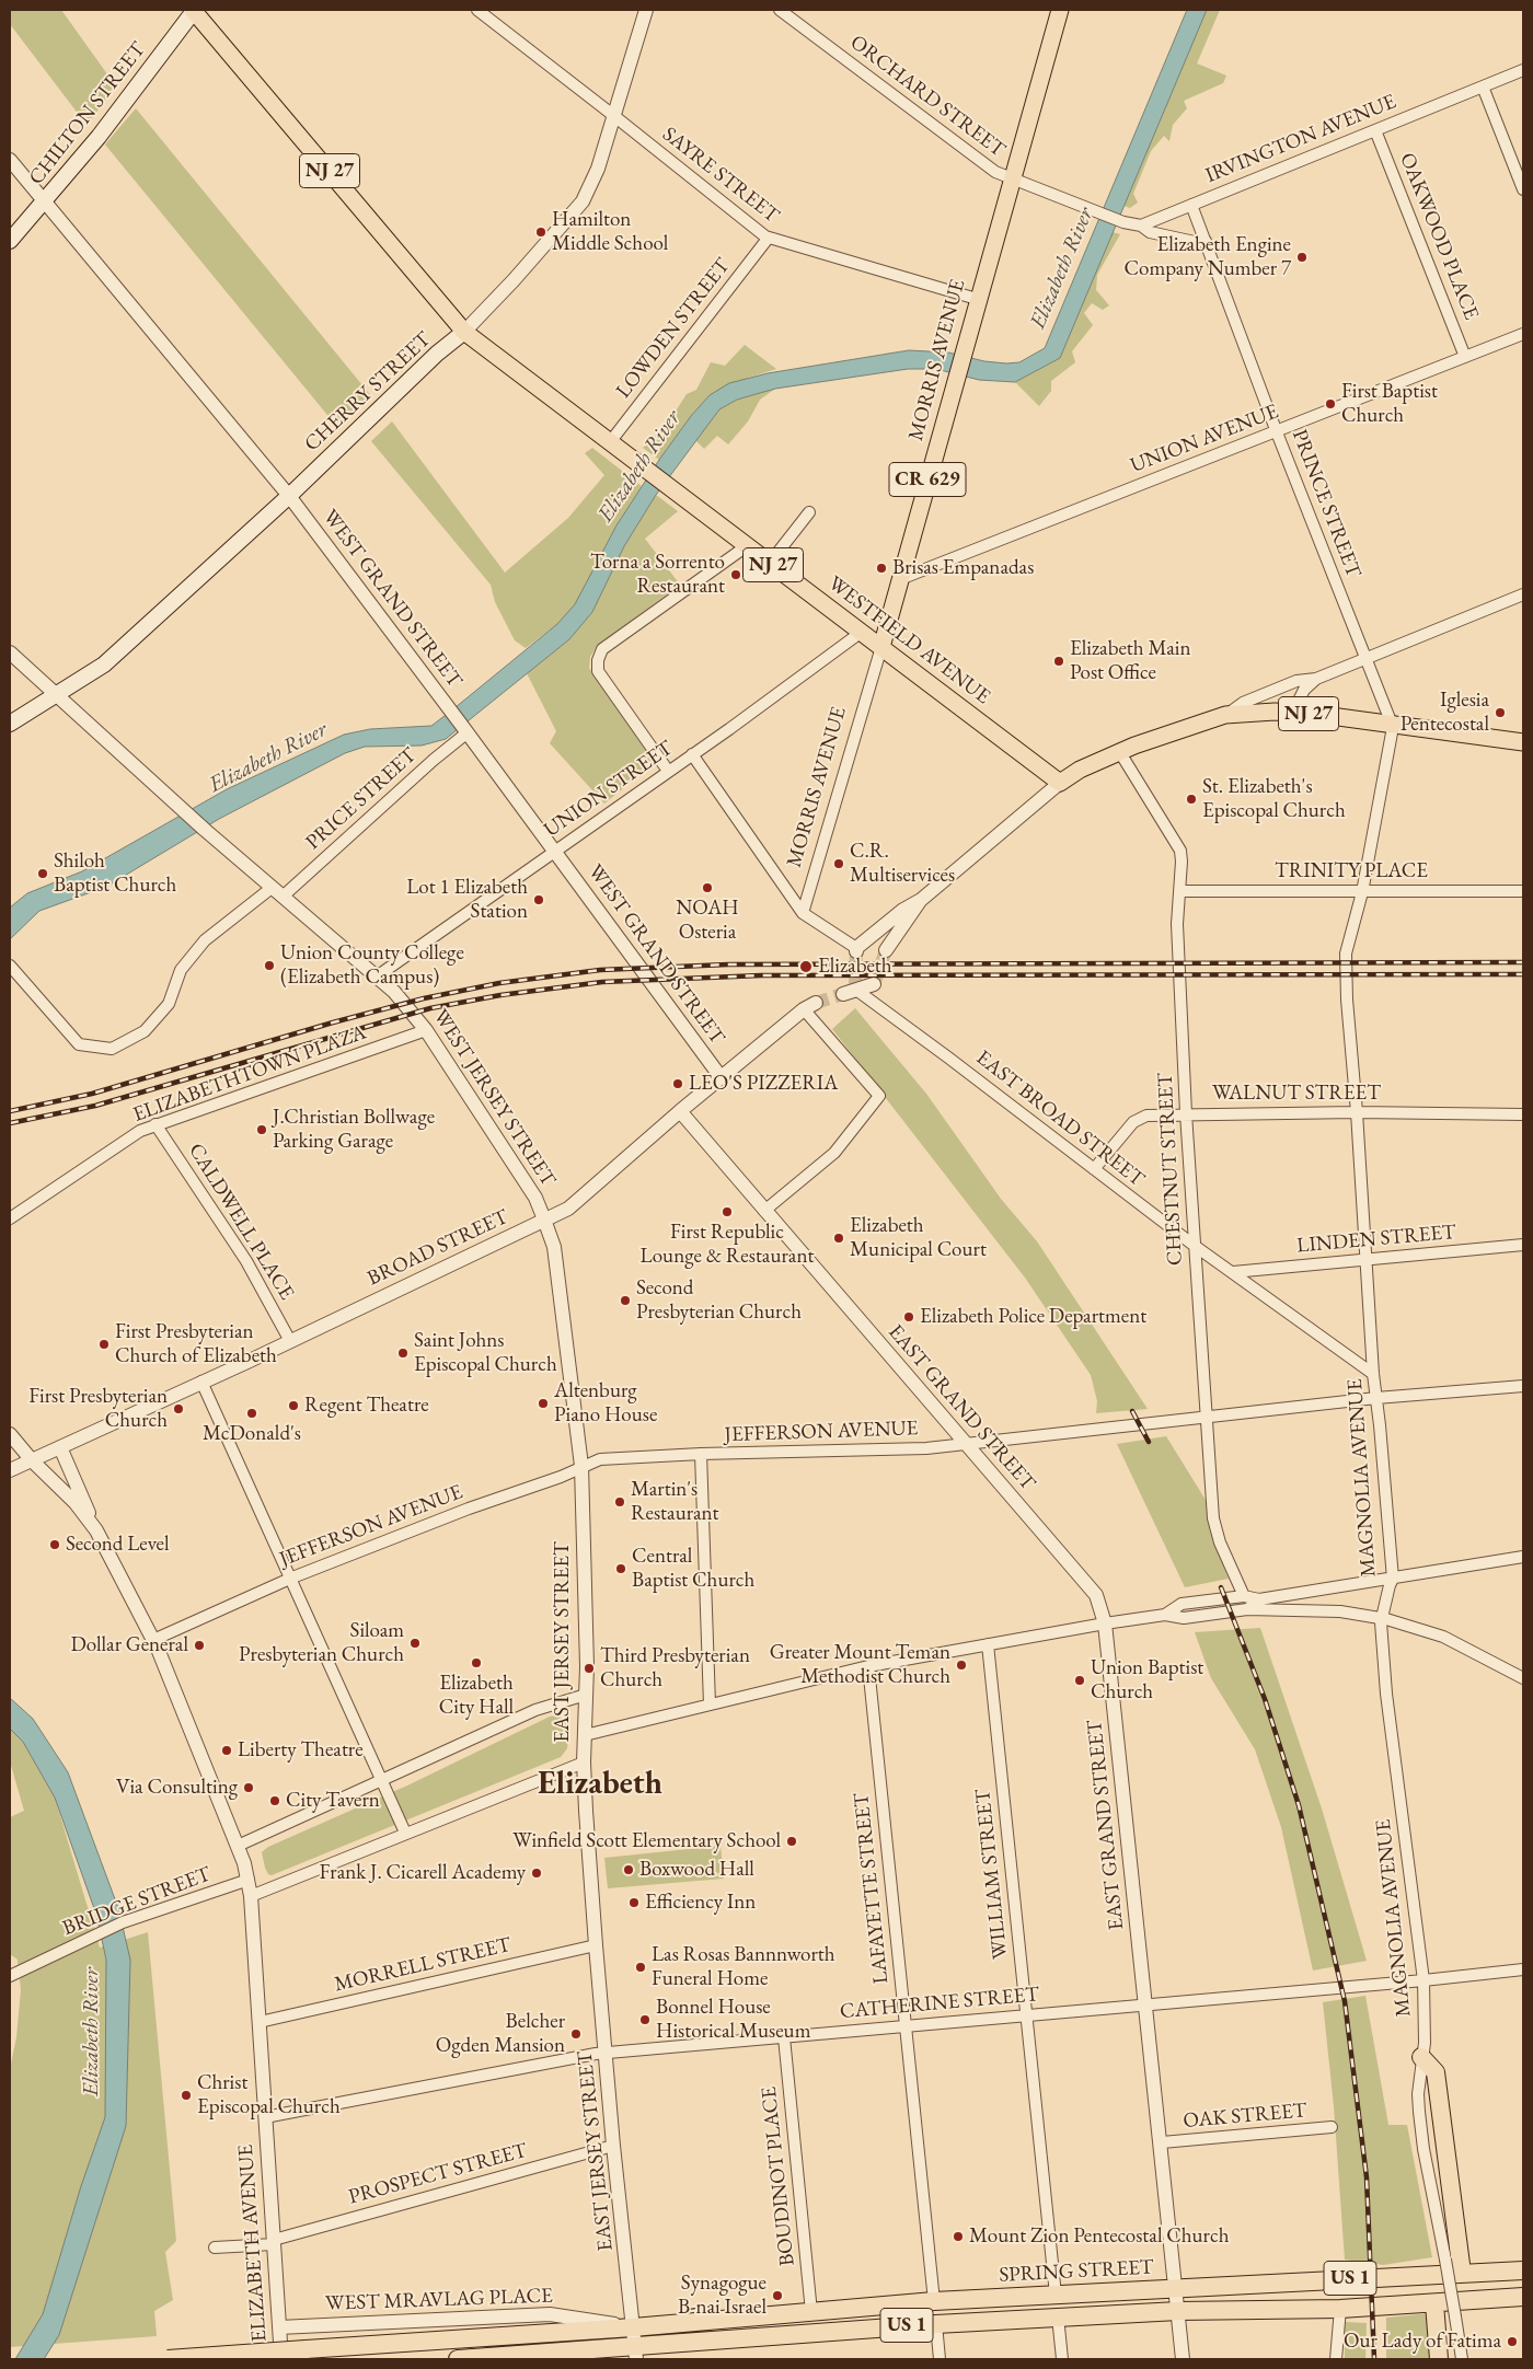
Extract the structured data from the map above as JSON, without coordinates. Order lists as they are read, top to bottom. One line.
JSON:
{"streets":{"highway":["SPRING STREET","US 1"],"main road":["CHILTON STREET","NJ 27","MORRIS AVENUE","CHERRY STREET","CR 629","WESTFIELD AVENUE"],"street":["ORCHARD STREET","IRVINGTON AVENUE","SAYRE STREET","OAKWOOD PLACE","LOWDEN STREET","UNION AVENUE","PRINCE STREET","WEST GRAND STREET","UNION STREET","PRICE STREET","TRINITY PLACE","ELIZABETHTOWN PLAZA","WALNUT STREET","WEST JERSEY STREET","EAST BROAD STREET","CHESTNUT STREET","CALDWELL PLACE","LINDEN STREET","BROAD STREET","EAST GRAND STREET","JEFFERSON AVENUE","MAGNOLIA AVENUE","EAST JERSEY STREET","WILLIAM STREET","LAFAYETTE STREET","BRIDGE STREET","MORRELL STREET","CATHERINE STREET","OAK STREET","PROSPECT STREET","BOUDINOT PLACE","ELIZABETH AVENUE","WEST MRAVLAG PLACE"]},"crossings":[["ORCHARD STREET","IRVINGTON AVENUE"],["ORCHARD STREET","MORRIS AVENUE"],["CHILTON STREET","WEST GRAND STREET"],["CHILTON STREET","WESTFIELD AVENUE"],["IRVINGTON AVENUE","OAKWOOD PLACE"],["IRVINGTON AVENUE","PRINCE STREET"],["NJ 27","PRINCE STREET"],["NJ 27","WESTFIELD AVENUE"],["NJ 27","CHESTNUT STREET"],["NJ 27","MAGNOLIA AVENUE"],["SAYRE STREET","LOWDEN STREET"],["SAYRE STREET","MORRIS AVENUE"],["SAYRE STREET","CHERRY STREET"],["OAKWOOD PLACE","UNION AVENUE"],["LOWDEN STREET","WESTFIELD AVENUE"],["MORRIS AVENUE","UNION AVENUE"],["MORRIS AVENUE","WESTFIELD AVENUE"],["CHERRY STREET","WEST GRAND STREET"],["CHERRY STREET","WESTFIELD AVENUE"],["CHERRY STREET","WEST JERSEY STREET"],["UNION AVENUE","PRINCE STREET"],["PRINCE STREET","MAGNOLIA AVENUE"],["WEST GRAND STREET","UNION STREET"],["WEST GRAND STREET","PRICE STREET"],["WEST GRAND STREET","BROAD STREET"],["WESTFIELD AVENUE","UNION STREET"],["UNION STREET","WEST JERSEY STREET"],["PRICE STREET","WEST JERSEY STREET"],["TRINITY PLACE","CHESTNUT STREET"],["TRINITY PLACE","MAGNOLIA AVENUE"],["ELIZABETHTOWN PLAZA","WEST JERSEY STREET"],["ELIZABETHTOWN PLAZA","CALDWELL PLACE"],["WALNUT STREET","EAST BROAD STREET"],["WALNUT STREET","CHESTNUT STREET"],["WALNUT STREET","MAGNOLIA AVENUE"],["WEST JERSEY STREET","BROAD STREET"],["WEST JERSEY STREET","EAST JERSEY STREET"],["EAST BROAD STREET","CHESTNUT STREET"],["EAST BROAD STREET","LINDEN STREET"],["EAST BROAD STREET","MAGNOLIA AVENUE"],["CHESTNUT STREET","JEFFERSON AVENUE"],["CALDWELL PLACE","BROAD STREET"],["LINDEN STREET","MAGNOLIA AVENUE"],["BROAD STREET","EAST GRAND STREET"],["BROAD STREET","EAST JERSEY STREET"],["BROAD STREET","ELIZABETH AVENUE"],["EAST GRAND STREET","JEFFERSON AVENUE"],["EAST GRAND STREET","CATHERINE STREET"],["EAST GRAND STREET","OAK STREET"],["EAST GRAND STREET","SPRING STREET"],["EAST GRAND STREET","US 1"],["JEFFERSON AVENUE","MAGNOLIA AVENUE"],["JEFFERSON AVENUE","EAST JERSEY STREET"],["JEFFERSON AVENUE","ELIZABETH AVENUE"],["MAGNOLIA AVENUE","CATHERINE STREET"],["EAST JERSEY STREET","MORRELL STREET"],["EAST JERSEY STREET","CATHERINE STREET"],["EAST JERSEY STREET","PROSPECT STREET"],["EAST JERSEY STREET","SPRING STREET"],["EAST JERSEY STREET","US 1"],["EAST JERSEY STREET","WEST MRAVLAG PLACE"],["WILLIAM STREET","CATHERINE STREET"],["WILLIAM STREET","SPRING STREET"],["LAFAYETTE STREET","CATHERINE STREET"],["LAFAYETTE STREET","SPRING STREET"],["BRIDGE STREET","ELIZABETH AVENUE"],["MORRELL STREET","ELIZABETH AVENUE"],["CATHERINE STREET","BOUDINOT PLACE"],["CATHERINE STREET","ELIZABETH AVENUE"],["PROSPECT STREET","ELIZABETH AVENUE"],["BOUDINOT PLACE","SPRING STREET"],["ELIZABETH AVENUE","WEST MRAVLAG PLACE"],["SPRING STREET","US 1"],["SPRING STREET","WEST MRAVLAG PLACE"],["US 1","WEST MRAVLAG PLACE"]],"districts":["Elizabeth"],"water":["Elizabeth River"],"places":["Hamilton Middle School","Elizabeth Engine Company Number 7","First Baptist Church","Brisas Empanadas","Torna a Sorrento Restaurant","Elizabeth Main Post Office","Iglesia Pentecostal","St. Elizabeth's Episcopal Church","C.R. Multiservices","Shiloh Baptist Church","NOAH Osteria","Lot 1 Elizabeth Station","Union County College (Elizabeth Campus)","Elizabeth","LEO'S PIZZERIA","J.Christian Bollwage Parking Garage","First Republic Lounge & Restaurant","Elizabeth Municipal Court","Second Presbyterian Church","Elizabeth Police Department","First Presbyterian Church of Elizabeth","Saint Johns Episcopal Church","Altenburg Piano House","Regent Theatre","First Presbyterian Church","McDonald's","Martin's Restaurant","Second Level","Central Baptist Church","Siloam Presbyterian Church","Dollar General","Elizabeth City Hall","Greater Mount Teman Methodist Church","Third Presbyterian Church","Union Baptist Church","Liberty Theatre","Via Consulting","City Tavern","Winfield Scott Elementary School","Boxwood Hall","Frank J. Cicarell Academy","Efficiency Inn","Las Rosas Bannnworth Funeral Home","Bonnel House Historical Museum","Belcher Ogden Mansion","Christ Episcopal Church","Mount Zion Pentecostal Church","Synagogue B-nai Israel","Our Lady of Fatima"]}
